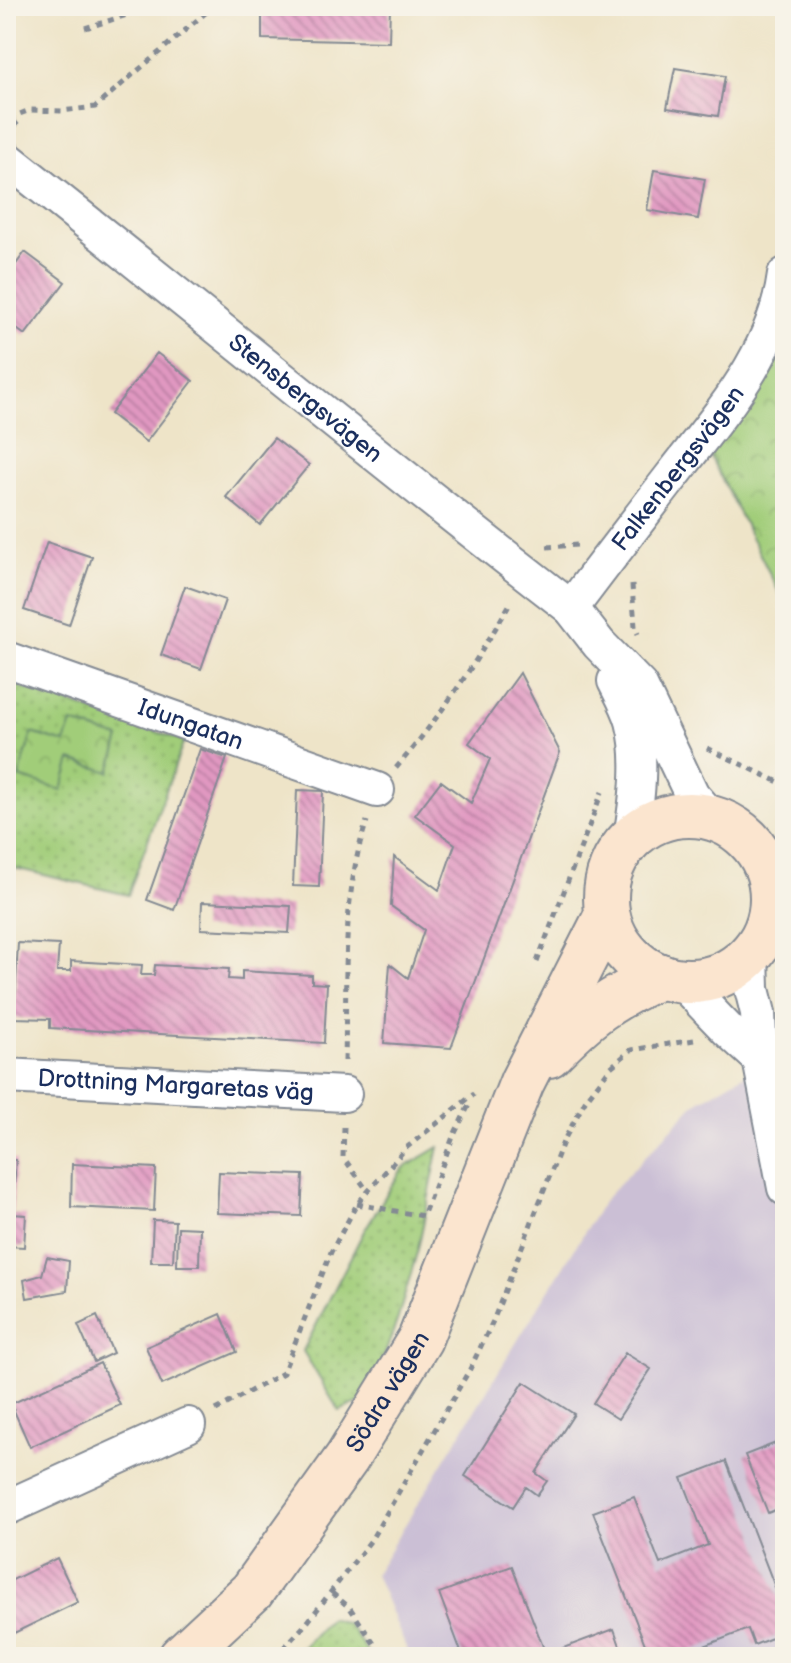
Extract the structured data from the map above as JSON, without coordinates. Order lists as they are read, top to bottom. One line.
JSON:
{"streets":{"main road":["Södra vägen"],"street":["Stensbergsvägen","Falkenbergsvägen","Idungatan","Drottning Margaretas väg"]},"crossings":[["Stensbergsvägen","Falkenbergsvägen"],["Stensbergsvägen","Södra vägen"]]}
